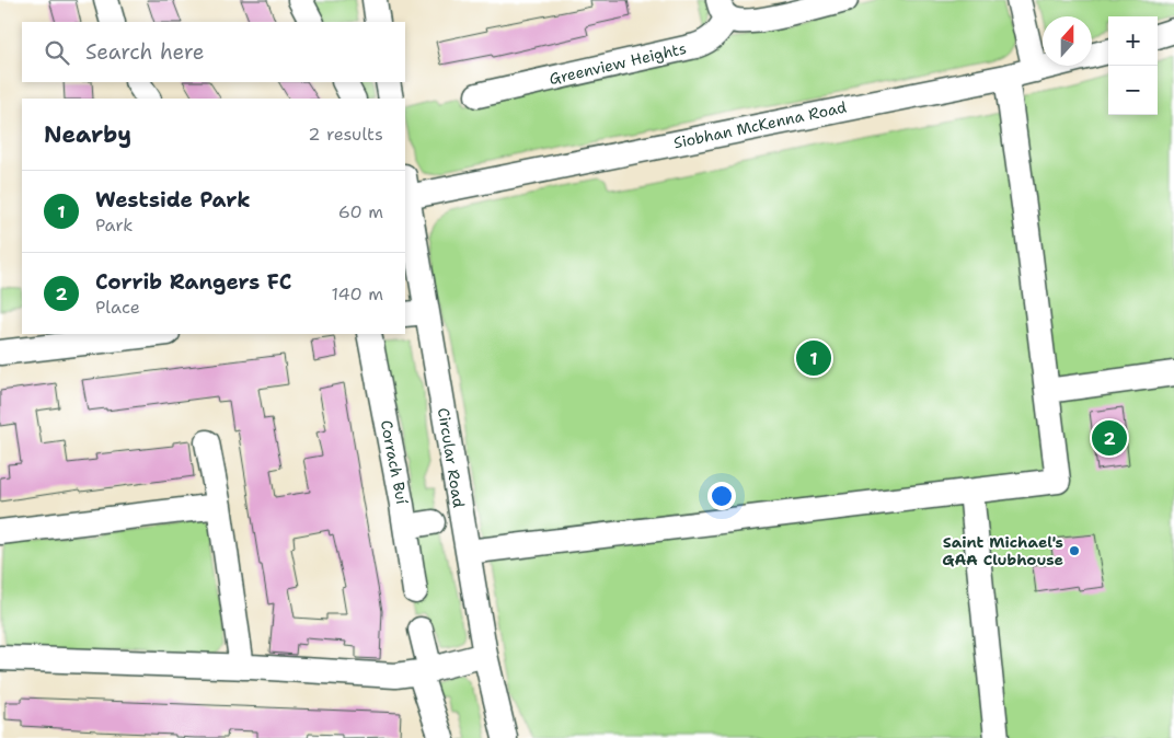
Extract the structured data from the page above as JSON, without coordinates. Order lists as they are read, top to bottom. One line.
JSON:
{"streets":{"street":["Greenview Heights","Siobhan McKenna Road","Circular Road","Corrach Buí"]},"crossings":[["Siobhan McKenna Road","Circular Road"]],"places":["Saint Michael's GAA Clubhouse"],"north":"top","page":{"map_buttons":["+","−"],"search":"Search here","heading":["Nearby","2 results"],"list":[{"mark":"1","name":"Westside Park","note":"Park","value":"60 m"},{"mark":"2","name":"Corrib Rangers FC","note":"Place","value":"140 m"}],"pins":["1","2"]}}
